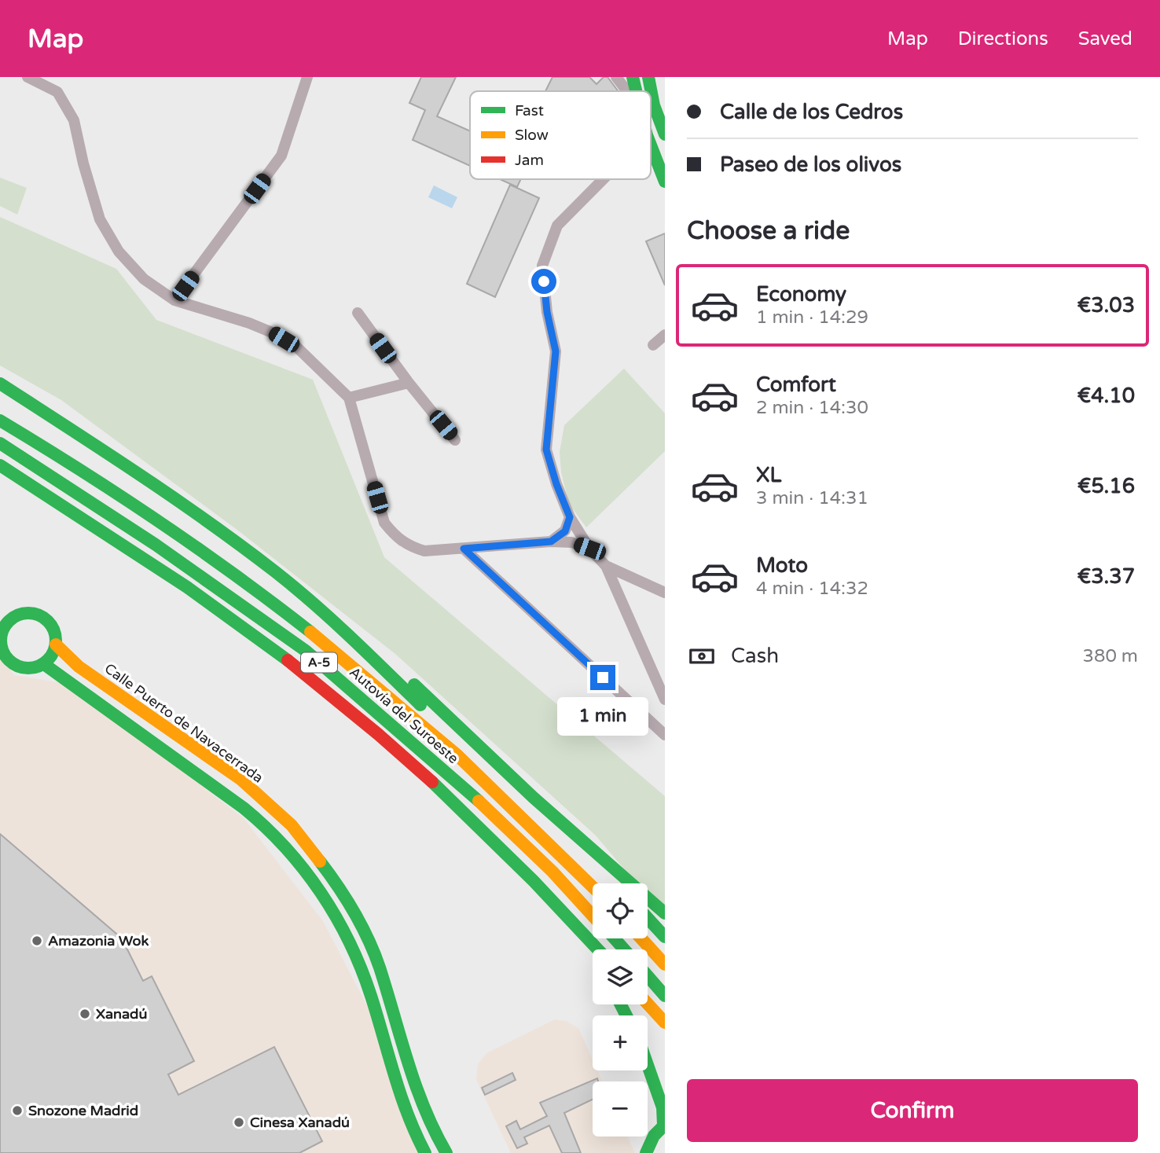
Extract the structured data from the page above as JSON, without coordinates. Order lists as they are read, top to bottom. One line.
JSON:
{"streets":{"main road":["A-5","Autovía del Suroeste","Calle Puerto de Navacerrada"]},"places":["Amazonia Wok","Xanadú","Snozone Madrid","Cinesa Xanadú"],"legend":["Fast","Slow","Jam"],"page":{"header":"Map","nav":["Map","Directions","Saved"],"banner":["Calle de los Cedros","Paseo de los olivos"],"heading":"Choose a ride","list":[{"name":"Economy","note":"1 min · 14:29","value":"€3.03"},{"name":"Comfort","note":"2 min · 14:30","value":"€4.10"},{"name":"XL","note":"3 min · 14:31","value":"€5.16"},{"name":"Moto","note":"4 min · 14:32","value":"€3.37"}],"pay":["Cash","380 m"],"bubble":"1 min","map_buttons":["+","−"],"buttons":"Confirm"}}
